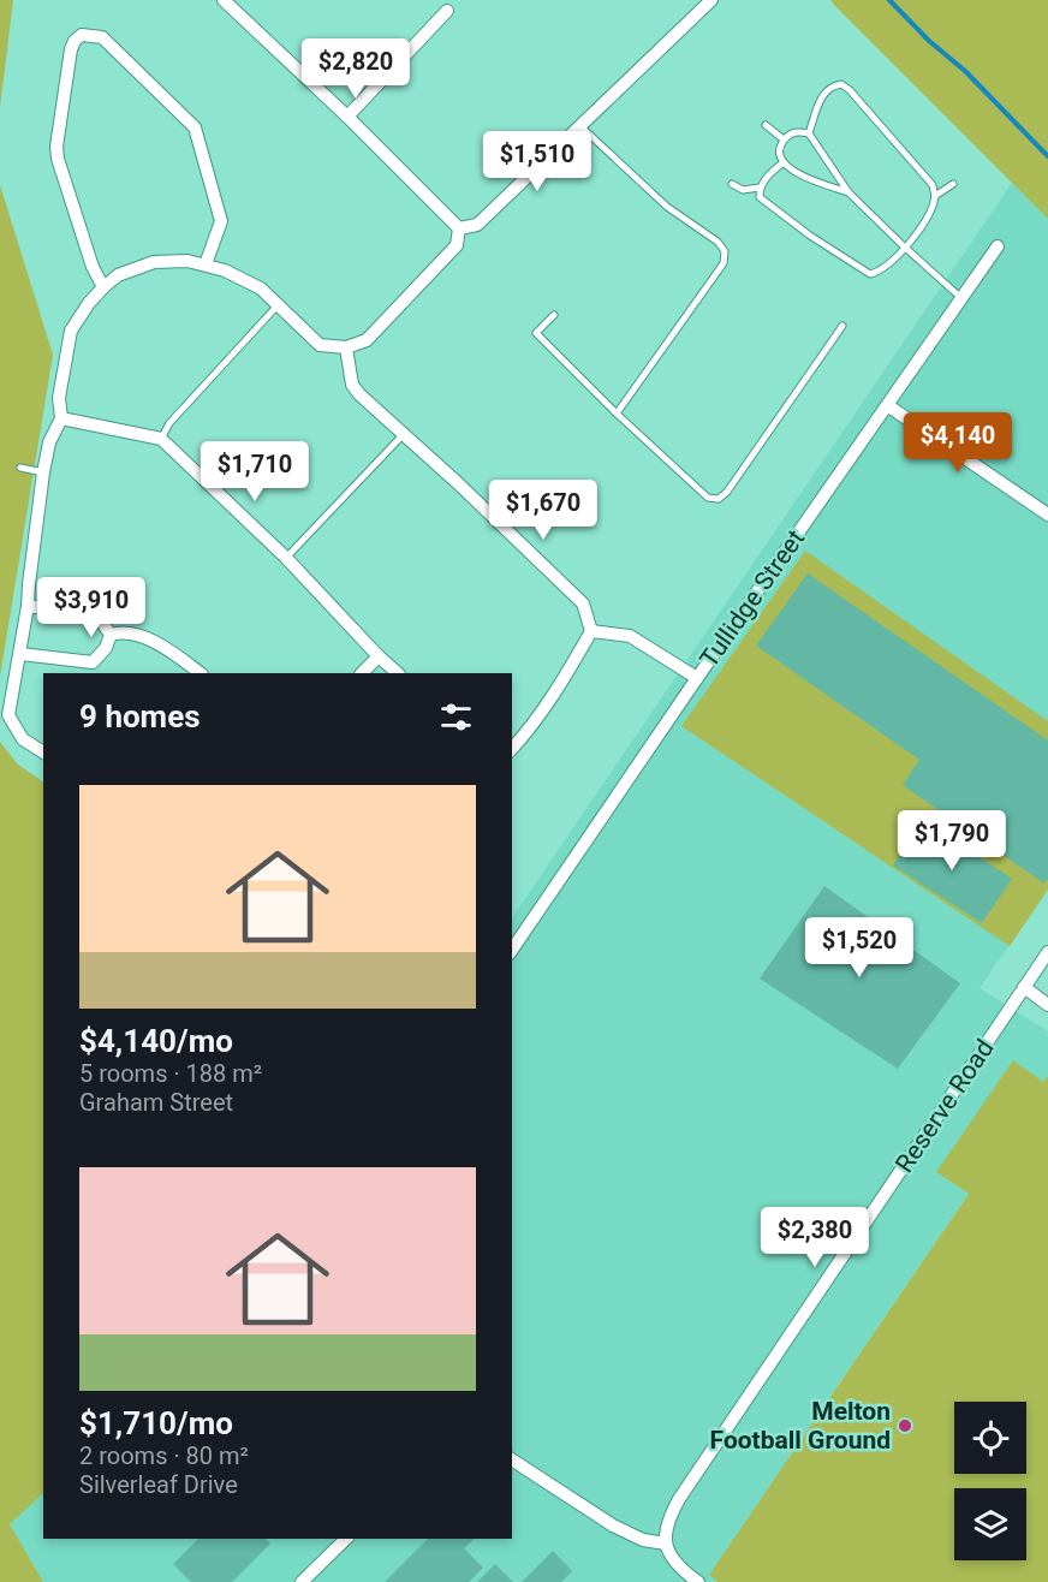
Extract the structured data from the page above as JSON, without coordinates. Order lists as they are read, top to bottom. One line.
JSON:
{"streets":{"street":["Tullidge Street","Reserve Road"]},"places":["Melton Football Ground"],"page":{"price":["$2,820","$1,510","$4,140","$1,710","$1,670","$3,910","$1,790","$1,520","$2,380"],"heading":"9 homes","list":[{"name":"$4,140/mo","note":"5 rooms · 188 m² · Graham Street"},{"name":"$1,710/mo","note":"2 rooms · 80 m² · Silverleaf Drive"}]}}
